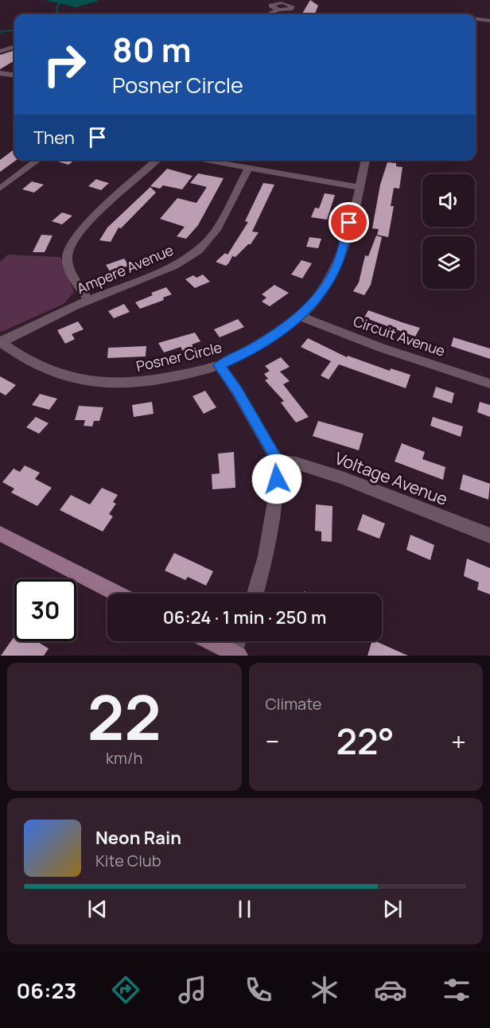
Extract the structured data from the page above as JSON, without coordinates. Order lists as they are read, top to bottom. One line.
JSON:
{"streets":{"street":["Ampere Avenue","Circuit Avenue","Posner Circle","Voltage Avenue"]},"crossings":[["Ampere Avenue","Posner Circle"],["Circuit Avenue","Posner Circle"]],"page":{"turn":["80 m","Posner Circle"],"then":"Then","limit":"30","trip":"06:24 · 1 min · 250 m","tile":[["22","km/h"],"Climate"],"heat":["−","22°","+"],"song":["Neon Rain","Kite Club"],"tabs":"06:23"}}
